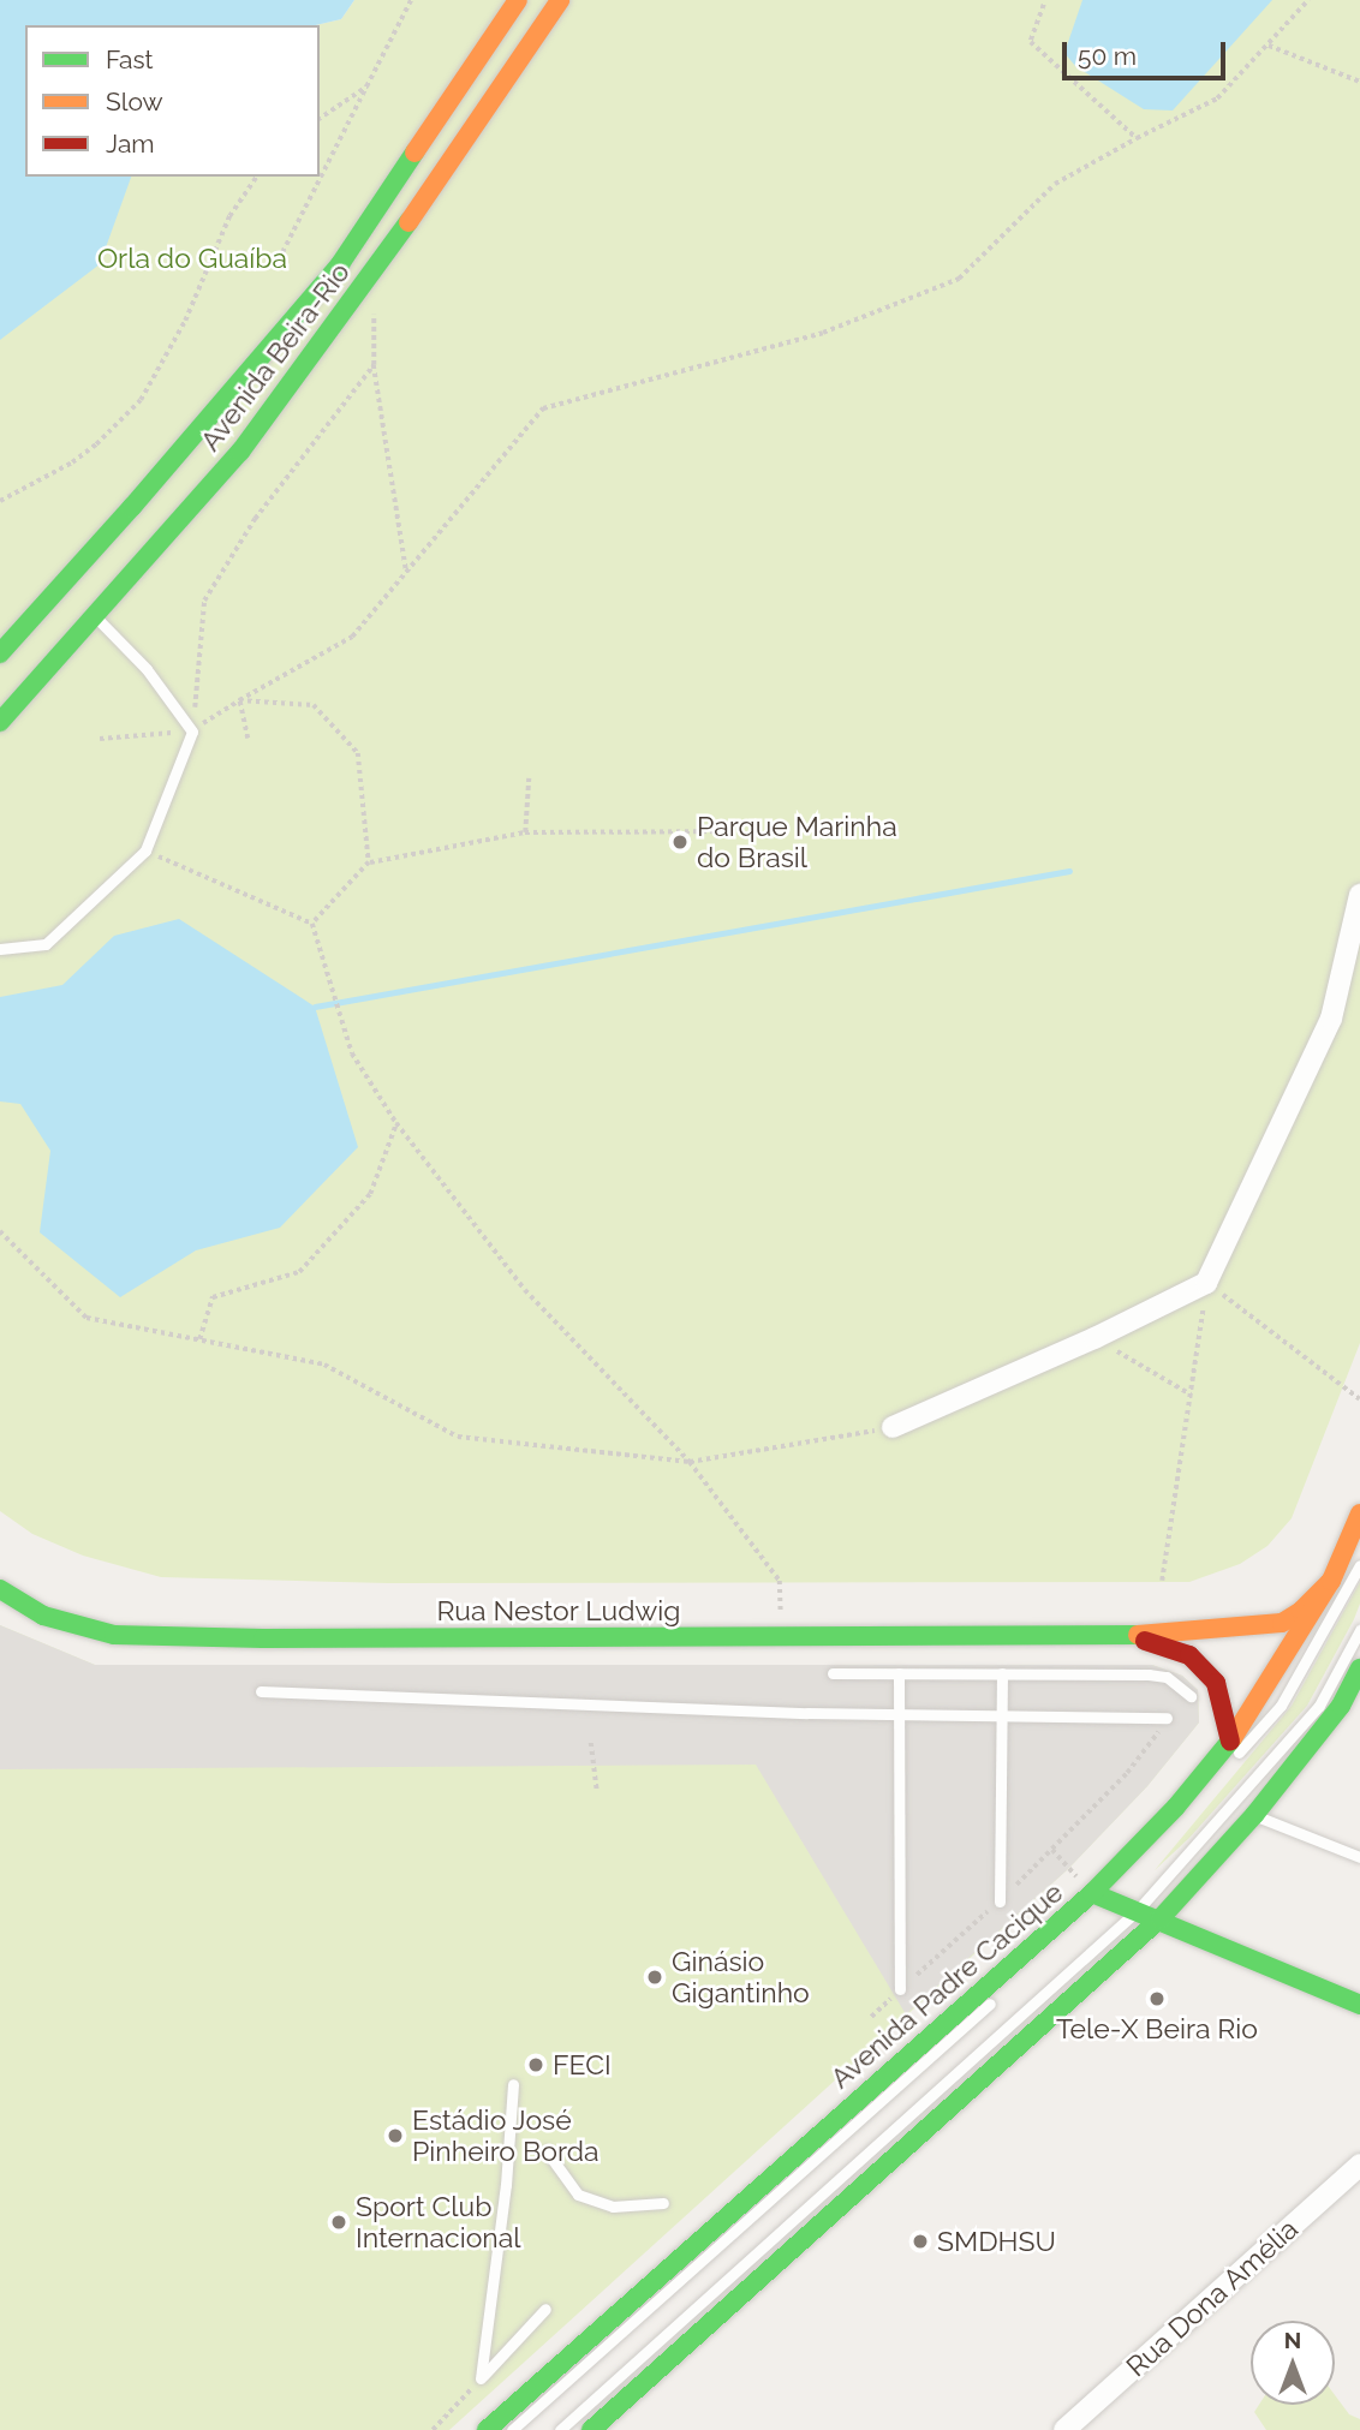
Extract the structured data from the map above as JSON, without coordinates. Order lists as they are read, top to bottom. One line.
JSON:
{"streets":{"main road":["Avenida Beira-Rio","Rua Nestor Ludwig","Avenida Padre Cacique"],"street":["Rua Dona Amélia"]},"crossings":[["Rua Nestor Ludwig","Avenida Padre Cacique"]],"parks":["Orla do Guaíba"],"places":["Parque Marinha do Brasil","Ginásio Gigantinho","Tele-X Beira Rio","FECI","Estádio José Pinheiro Borda","Sport Club Internacional","SMDHSU"],"legend":["Fast","Slow","Jam"],"scale_bar":"50 m","north":"top"}
